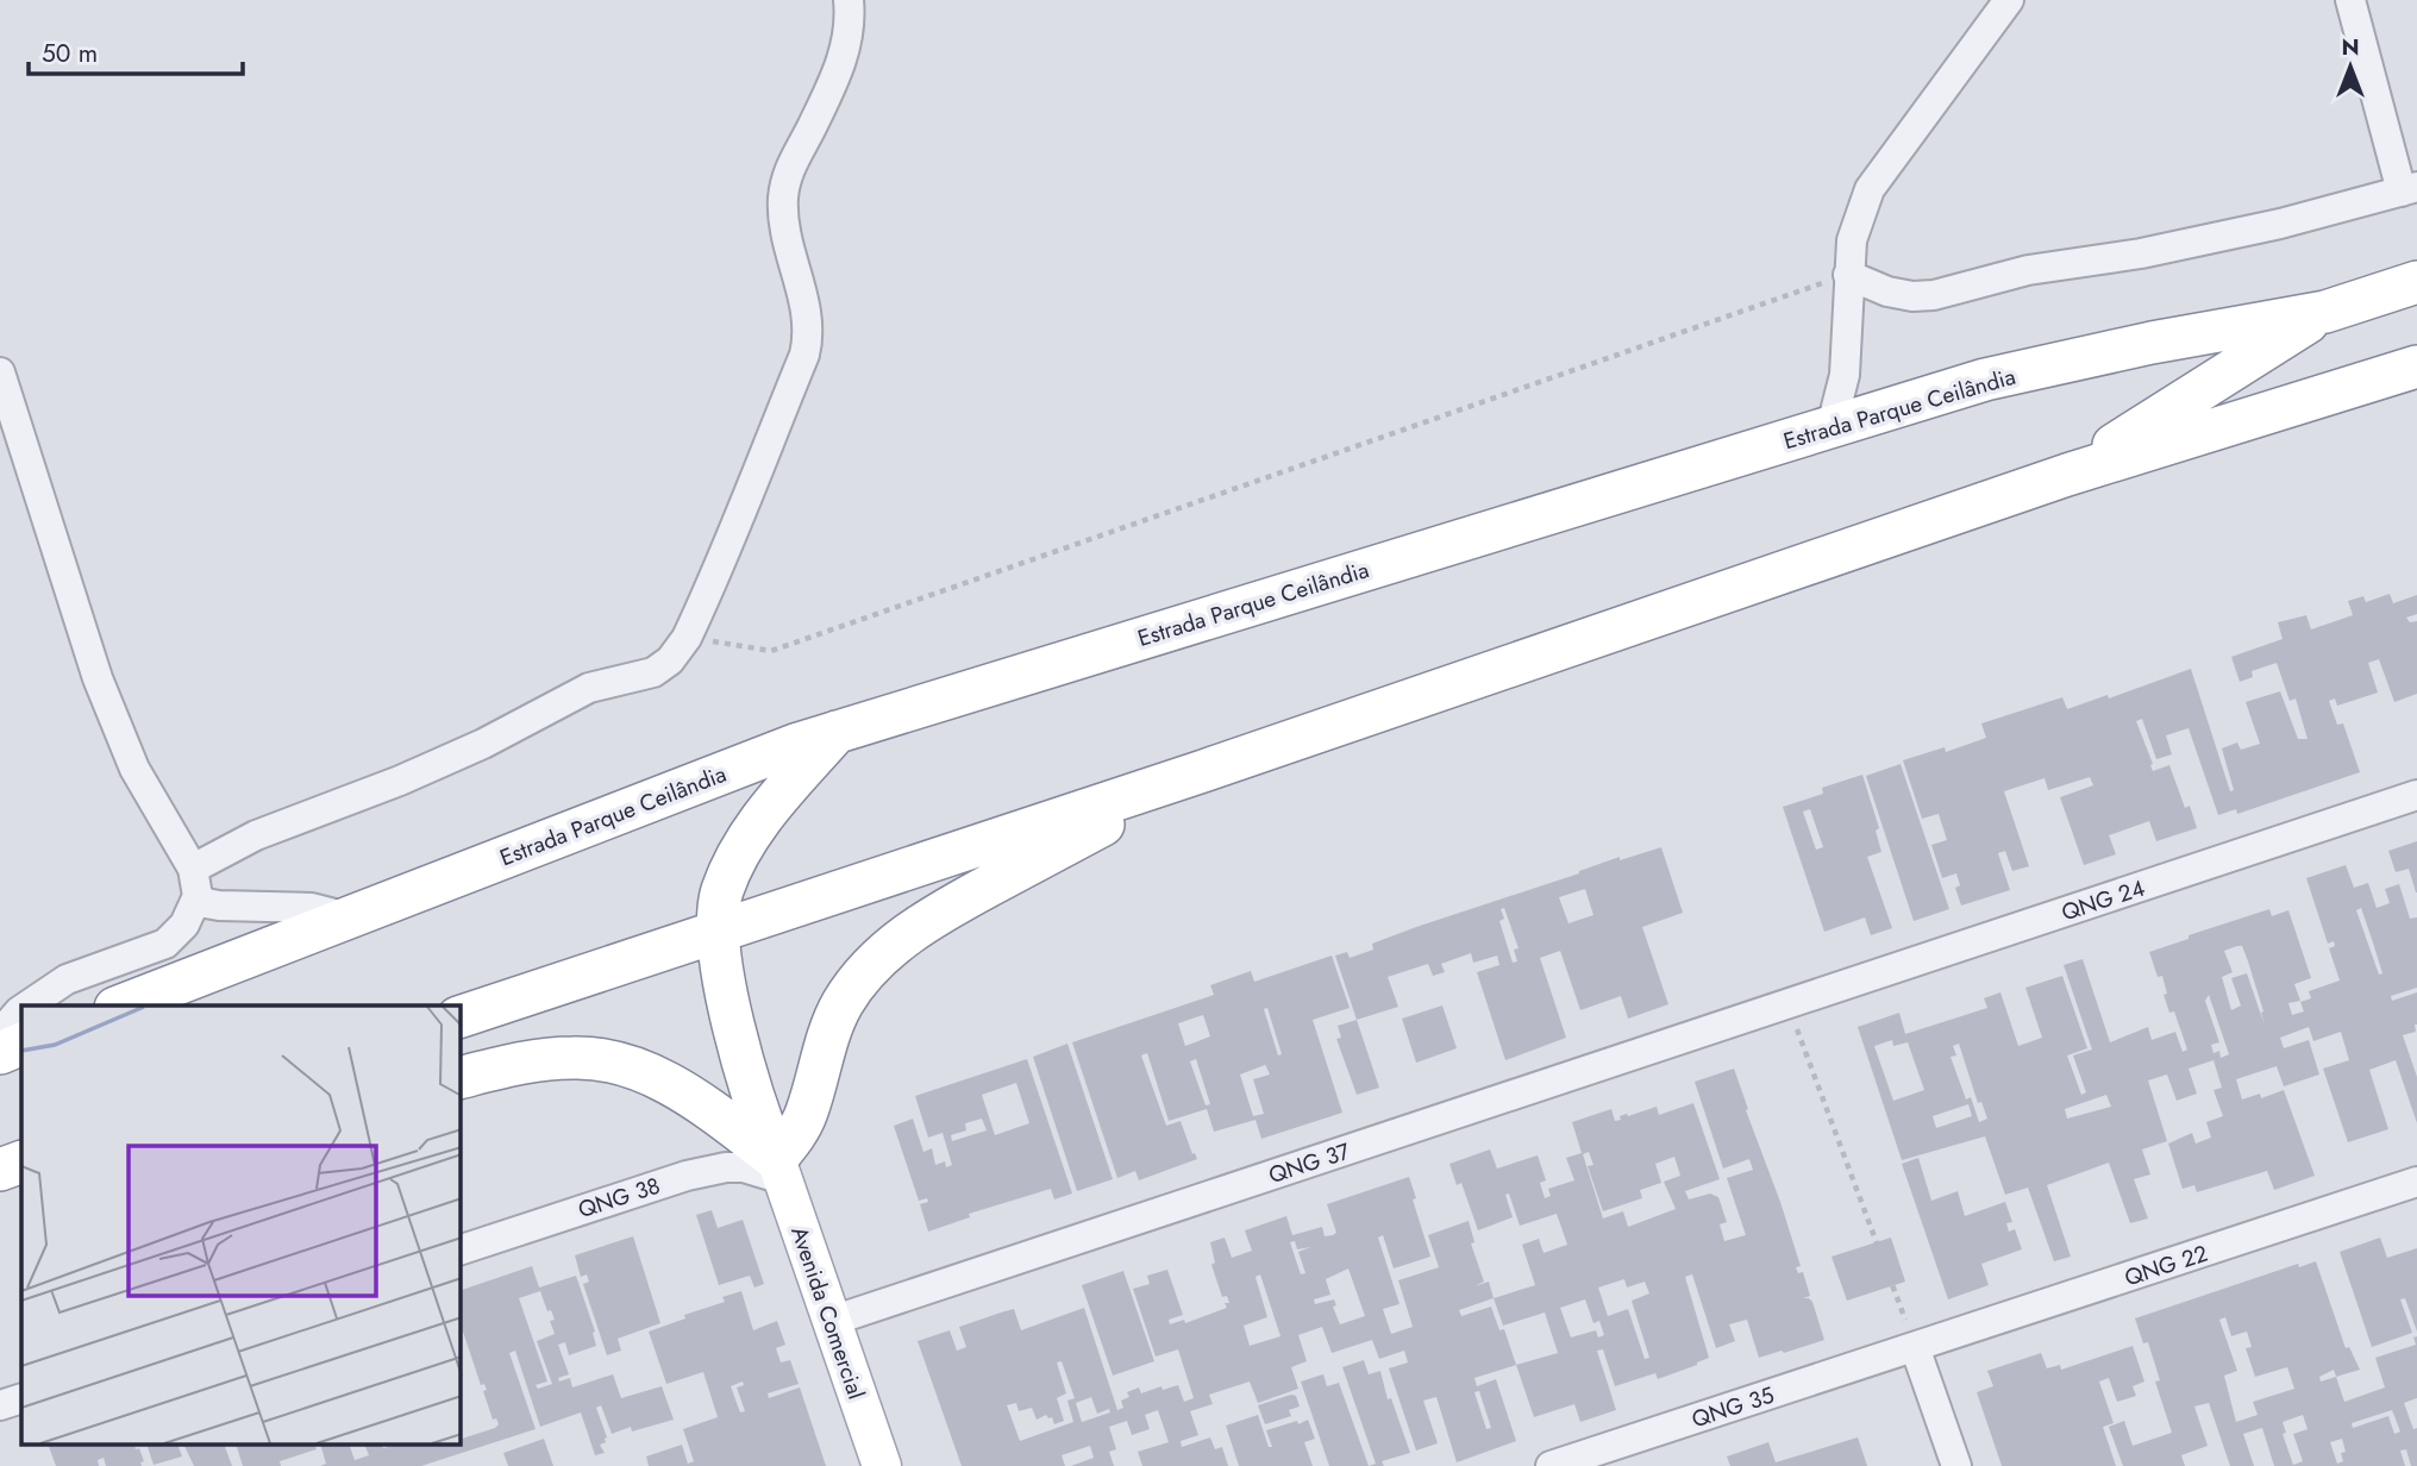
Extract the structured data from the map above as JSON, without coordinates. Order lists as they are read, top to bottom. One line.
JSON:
{"streets":{"highway":["Estrada Parque Ceilândia"],"main road":["Avenida Comercial"],"street":["QNG 24","QNG 37","QNG 38","QNG 22","QNG 35"]},"crossings":[["QNG 24","QNG 37"],["QNG 37","Avenida Comercial"],["QNG 38","Avenida Comercial"],["QNG 22","QNG 35"]],"scale_bar":"50 m","north":"top"}
